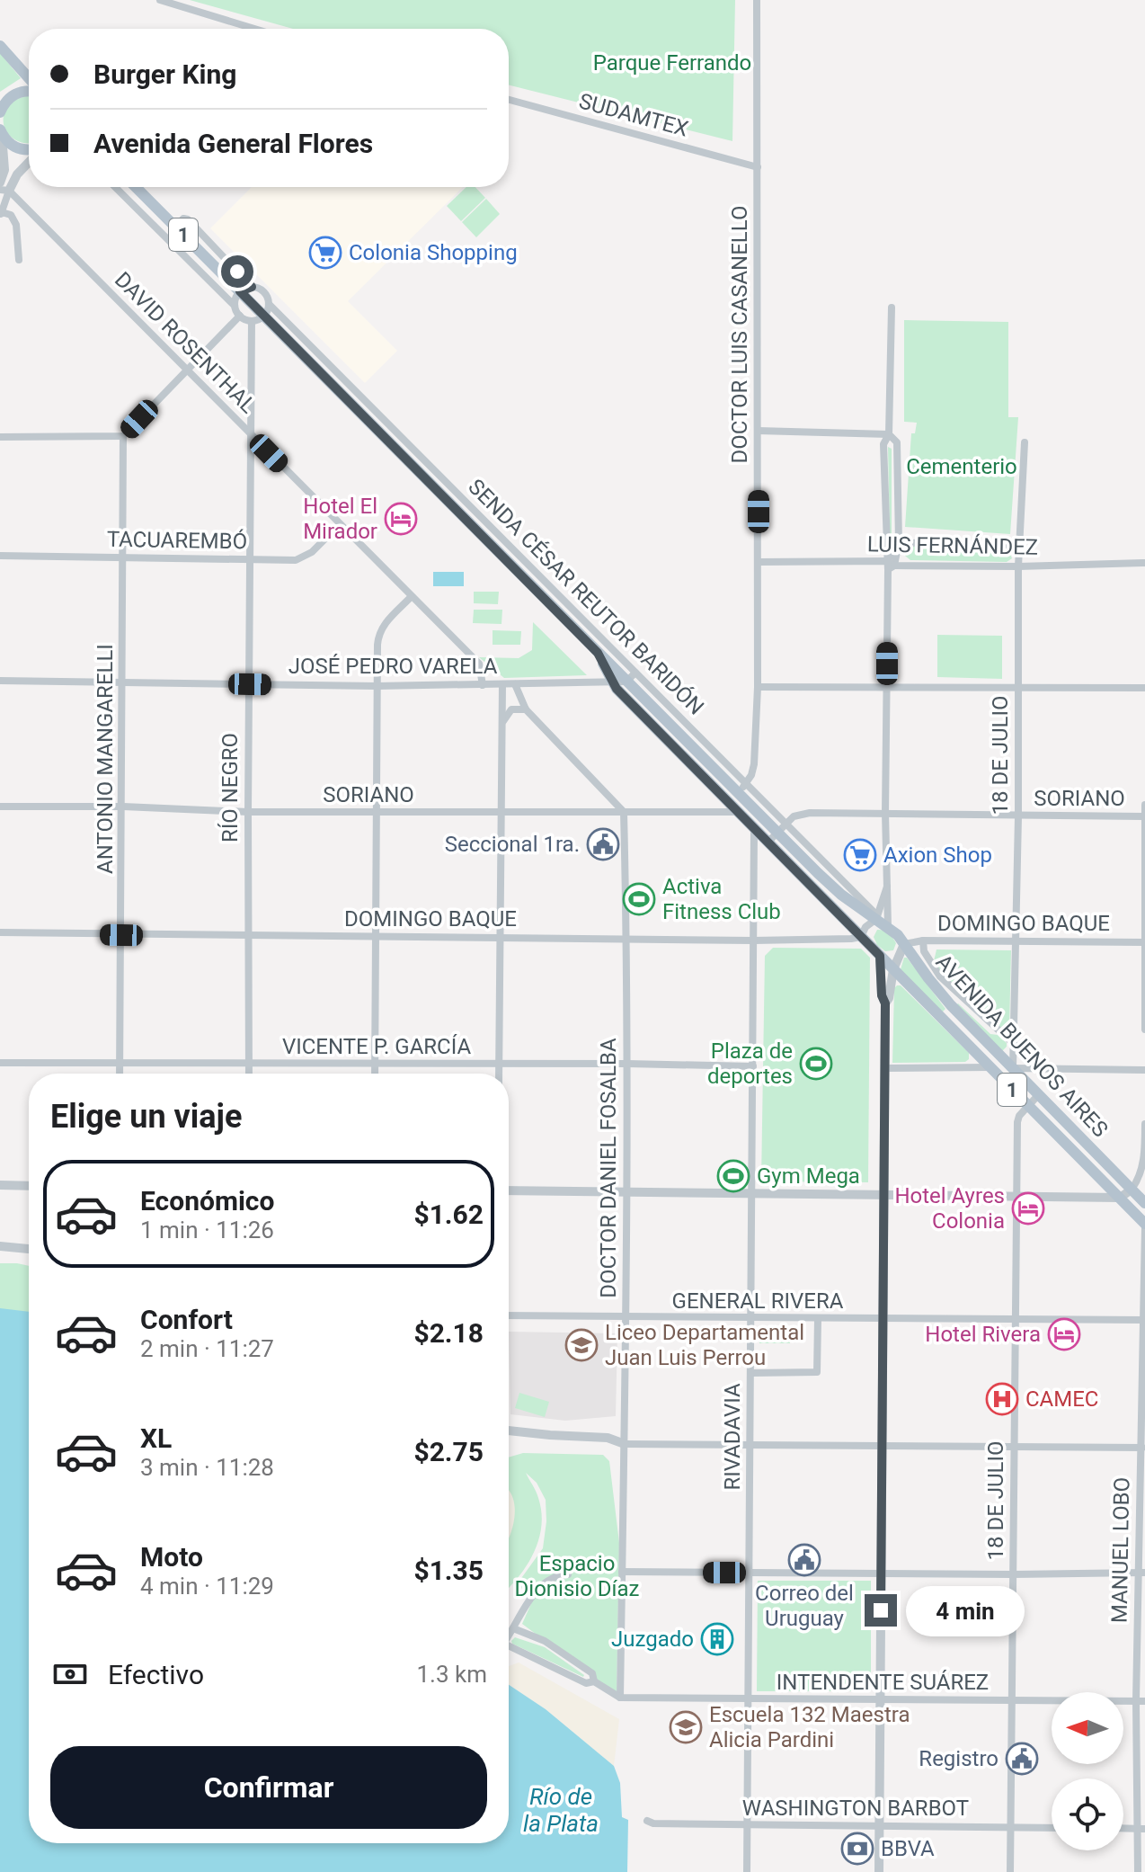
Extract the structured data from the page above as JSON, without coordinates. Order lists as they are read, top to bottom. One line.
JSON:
{"streets":{"main road":["1","AVENIDA BUENOS AIRES"],"street":["SUDAMTEX","DOCTOR LUIS CASANELLO","DAVID ROSENTHAL","TACUAREMBÓ","LUIS FERNÁNDEZ","SENDA CÉSAR REUTOR BARIDÓN","JOSÉ PEDRO VARELA","18 DE JULIO","ANTONIO MANGARELLI","RÍO NEGRO","SORIANO","DOMINGO BAQUE","VICENTE P. GARCÍA","DOCTOR DANIEL FOSALBA","GENERAL RIVERA","RIVADAVIA","MANUEL LOBO","INTENDENTE SUÁREZ","WASHINGTON BARBOT"]},"crossings":[["SUDAMTEX","DOCTOR LUIS CASANELLO"],["1","DOCTOR LUIS CASANELLO"],["1","SENDA CÉSAR REUTOR BARIDÓN"],["1","JOSÉ PEDRO VARELA"],["1","SORIANO"],["1","DOMINGO BAQUE"],["1","AVENIDA BUENOS AIRES"],["1","RIVADAVIA"],["DOCTOR LUIS CASANELLO","LUIS FERNÁNDEZ"],["DOCTOR LUIS CASANELLO","SENDA CÉSAR REUTOR BARIDÓN"],["DAVID ROSENTHAL","TACUAREMBÓ"],["DAVID ROSENTHAL","JOSÉ PEDRO VARELA"],["DAVID ROSENTHAL","RÍO NEGRO"],["TACUAREMBÓ","ANTONIO MANGARELLI"],["TACUAREMBÓ","RÍO NEGRO"],["LUIS FERNÁNDEZ","18 DE JULIO"],["JOSÉ PEDRO VARELA","ANTONIO MANGARELLI"],["JOSÉ PEDRO VARELA","RÍO NEGRO"],["18 DE JULIO","SORIANO"],["18 DE JULIO","DOMINGO BAQUE"],["18 DE JULIO","AVENIDA BUENOS AIRES"],["18 DE JULIO","GENERAL RIVERA"],["18 DE JULIO","INTENDENTE SUÁREZ"],["18 DE JULIO","WASHINGTON BARBOT"],["ANTONIO MANGARELLI","SORIANO"],["ANTONIO MANGARELLI","DOMINGO BAQUE"],["ANTONIO MANGARELLI","VICENTE P. GARCÍA"],["RÍO NEGRO","SORIANO"],["RÍO NEGRO","DOMINGO BAQUE"],["RÍO NEGRO","VICENTE P. GARCÍA"],["SORIANO","DOCTOR DANIEL FOSALBA"],["DOMINGO BAQUE","AVENIDA BUENOS AIRES"],["DOMINGO BAQUE","DOCTOR DANIEL FOSALBA"],["DOMINGO BAQUE","RIVADAVIA"],["AVENIDA BUENOS AIRES","MANUEL LOBO"],["VICENTE P. GARCÍA","DOCTOR DANIEL FOSALBA"],["VICENTE P. GARCÍA","RIVADAVIA"],["DOCTOR DANIEL FOSALBA","GENERAL RIVERA"],["DOCTOR DANIEL FOSALBA","INTENDENTE SUÁREZ"],["GENERAL RIVERA","RIVADAVIA"],["GENERAL RIVERA","MANUEL LOBO"],["RIVADAVIA","INTENDENTE SUÁREZ"],["RIVADAVIA","WASHINGTON BARBOT"],["MANUEL LOBO","INTENDENTE SUÁREZ"]],"water":["Río de la Plata"],"parks":["Parque Ferrando","Cementerio","Espacio Dionisio Díaz"],"places":{"supermarket":["Colonia Shopping","Axion Shop"],"hotel":["Hotel El Mirador","Hotel Ayres Colonia","Hotel Rivera"],"public building":["Seccional 1ra.","Correo del Uruguay","Registro"],"sports":["Activa Fitness Club","Plaza de deportes","Gym Mega"],"school or university":["Liceo Departamental Juan Luis Perrou","Escuela 132 Maestra Alicia Pardini"],"hospital":["CAMEC"],"building":["Juzgado"],"bank":["BBVA"]},"north":"left","page":{"banner":["Burger King","Avenida General Flores"],"heading":"Elige un viaje","list":[{"name":"Económico","note":"1 min · 11:26","value":"$1.62"},{"name":"Confort","note":"2 min · 11:27","value":"$2.18"},{"name":"XL","note":"3 min · 11:28","value":"$2.75"},{"name":"Moto","note":"4 min · 11:29","value":"$1.35"}],"bubble":"4 min","pay":["Efectivo","1.3 km"],"buttons":"Confirmar"}}
